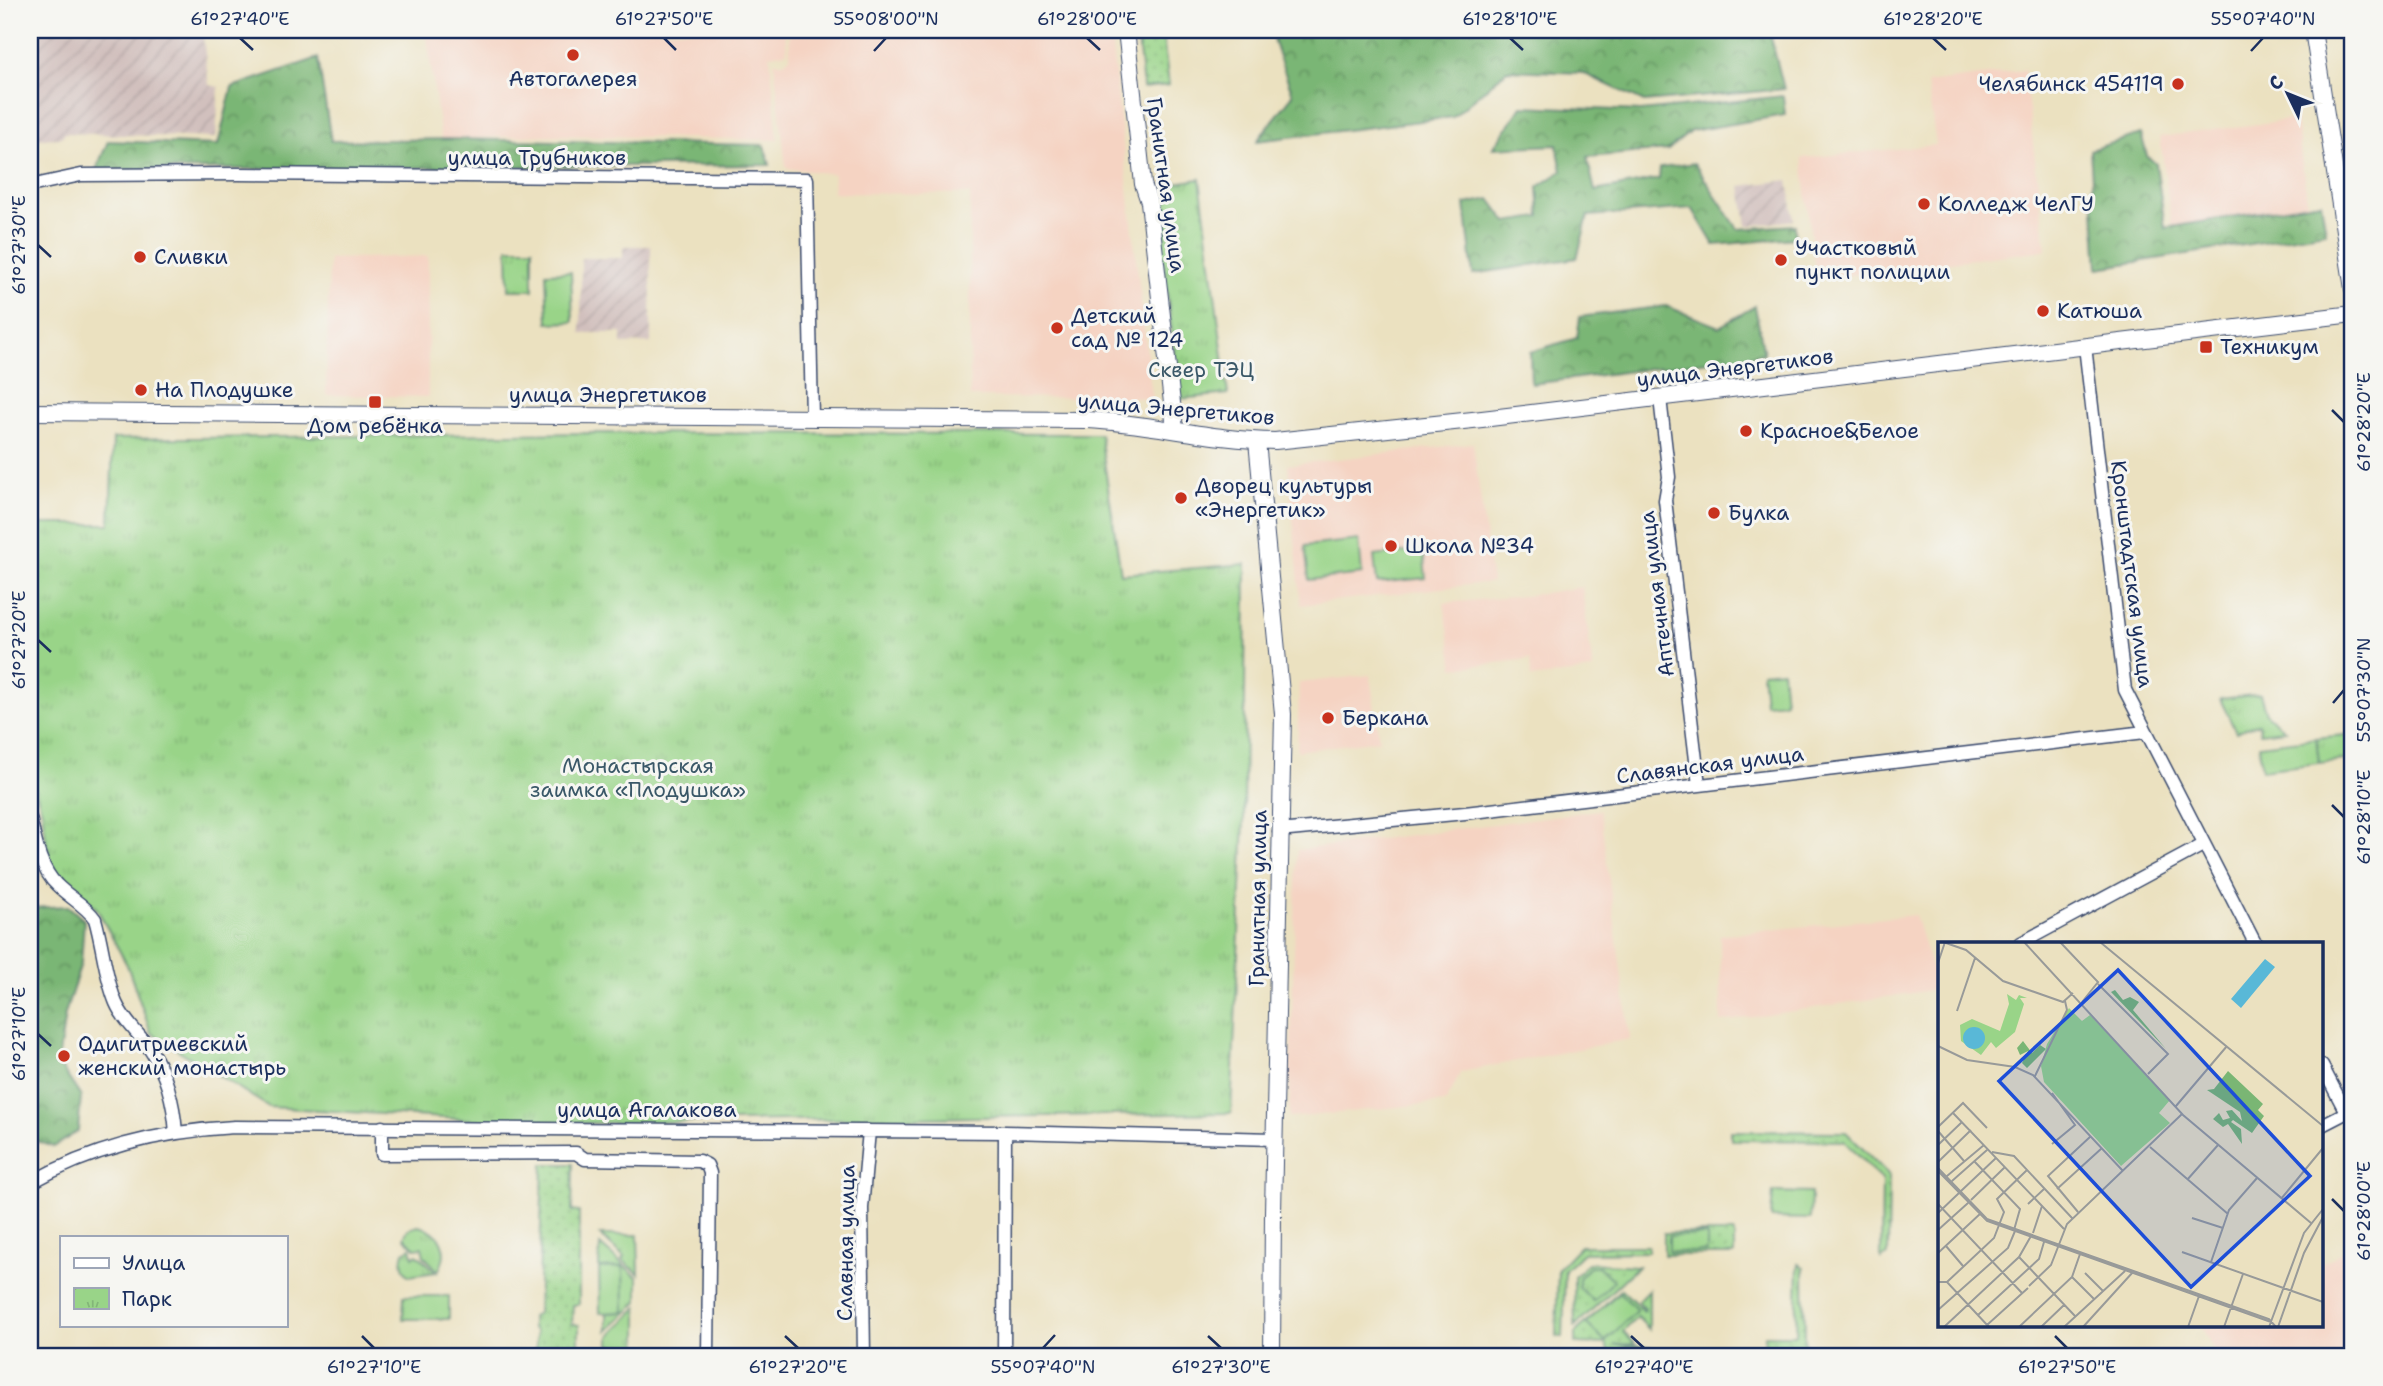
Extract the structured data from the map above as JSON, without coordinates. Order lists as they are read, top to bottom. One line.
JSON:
{"streets":{"street":["улица Трубников","Гранитная улица","улица Энергетиков","Кронштадтская улица","Аптечная улица","Славянская улица","улица Агалакова","Славная улица"]},"crossings":[["улица Трубников","улица Энергетиков"],["Гранитная улица","улица Энергетиков"],["Гранитная улица","Славянская улица"],["Гранитная улица","улица Агалакова"],["улица Энергетиков","Кронштадтская улица"],["улица Энергетиков","Аптечная улица"],["Кронштадтская улица","Славянская улица"],["Аптечная улица","Славянская улица"],["улица Агалакова","Славная улица"]],"parks":["Сквер ТЭЦ","Монастырская заимка «Плодушка»"],"places":{"other":["Автогалерея","Челябинск 454119","Колледж ЧелГУ","Сливки","Участковый пункт полиции","Катюша","Детский сад № 124","На Плодушке","Красное&Белое","Дворец культуры «Энергетик»","Булка","Школа №34","Беркана","Одигитриевский женский монастырь"],"transit":["Техникум","Дом ребёнка"]},"legend":["Улица","Парк"],"north":"top left","coordinates":["61°27'40\"E","61°27'50\"E","55°08'00\"N","61°28'00\"E","61°28'10\"E","61°28'20\"E","55°07'40\"N","61°27'30\"E","61°27'20\"E","55°07'30\"N","61°27'10\"E"]}
